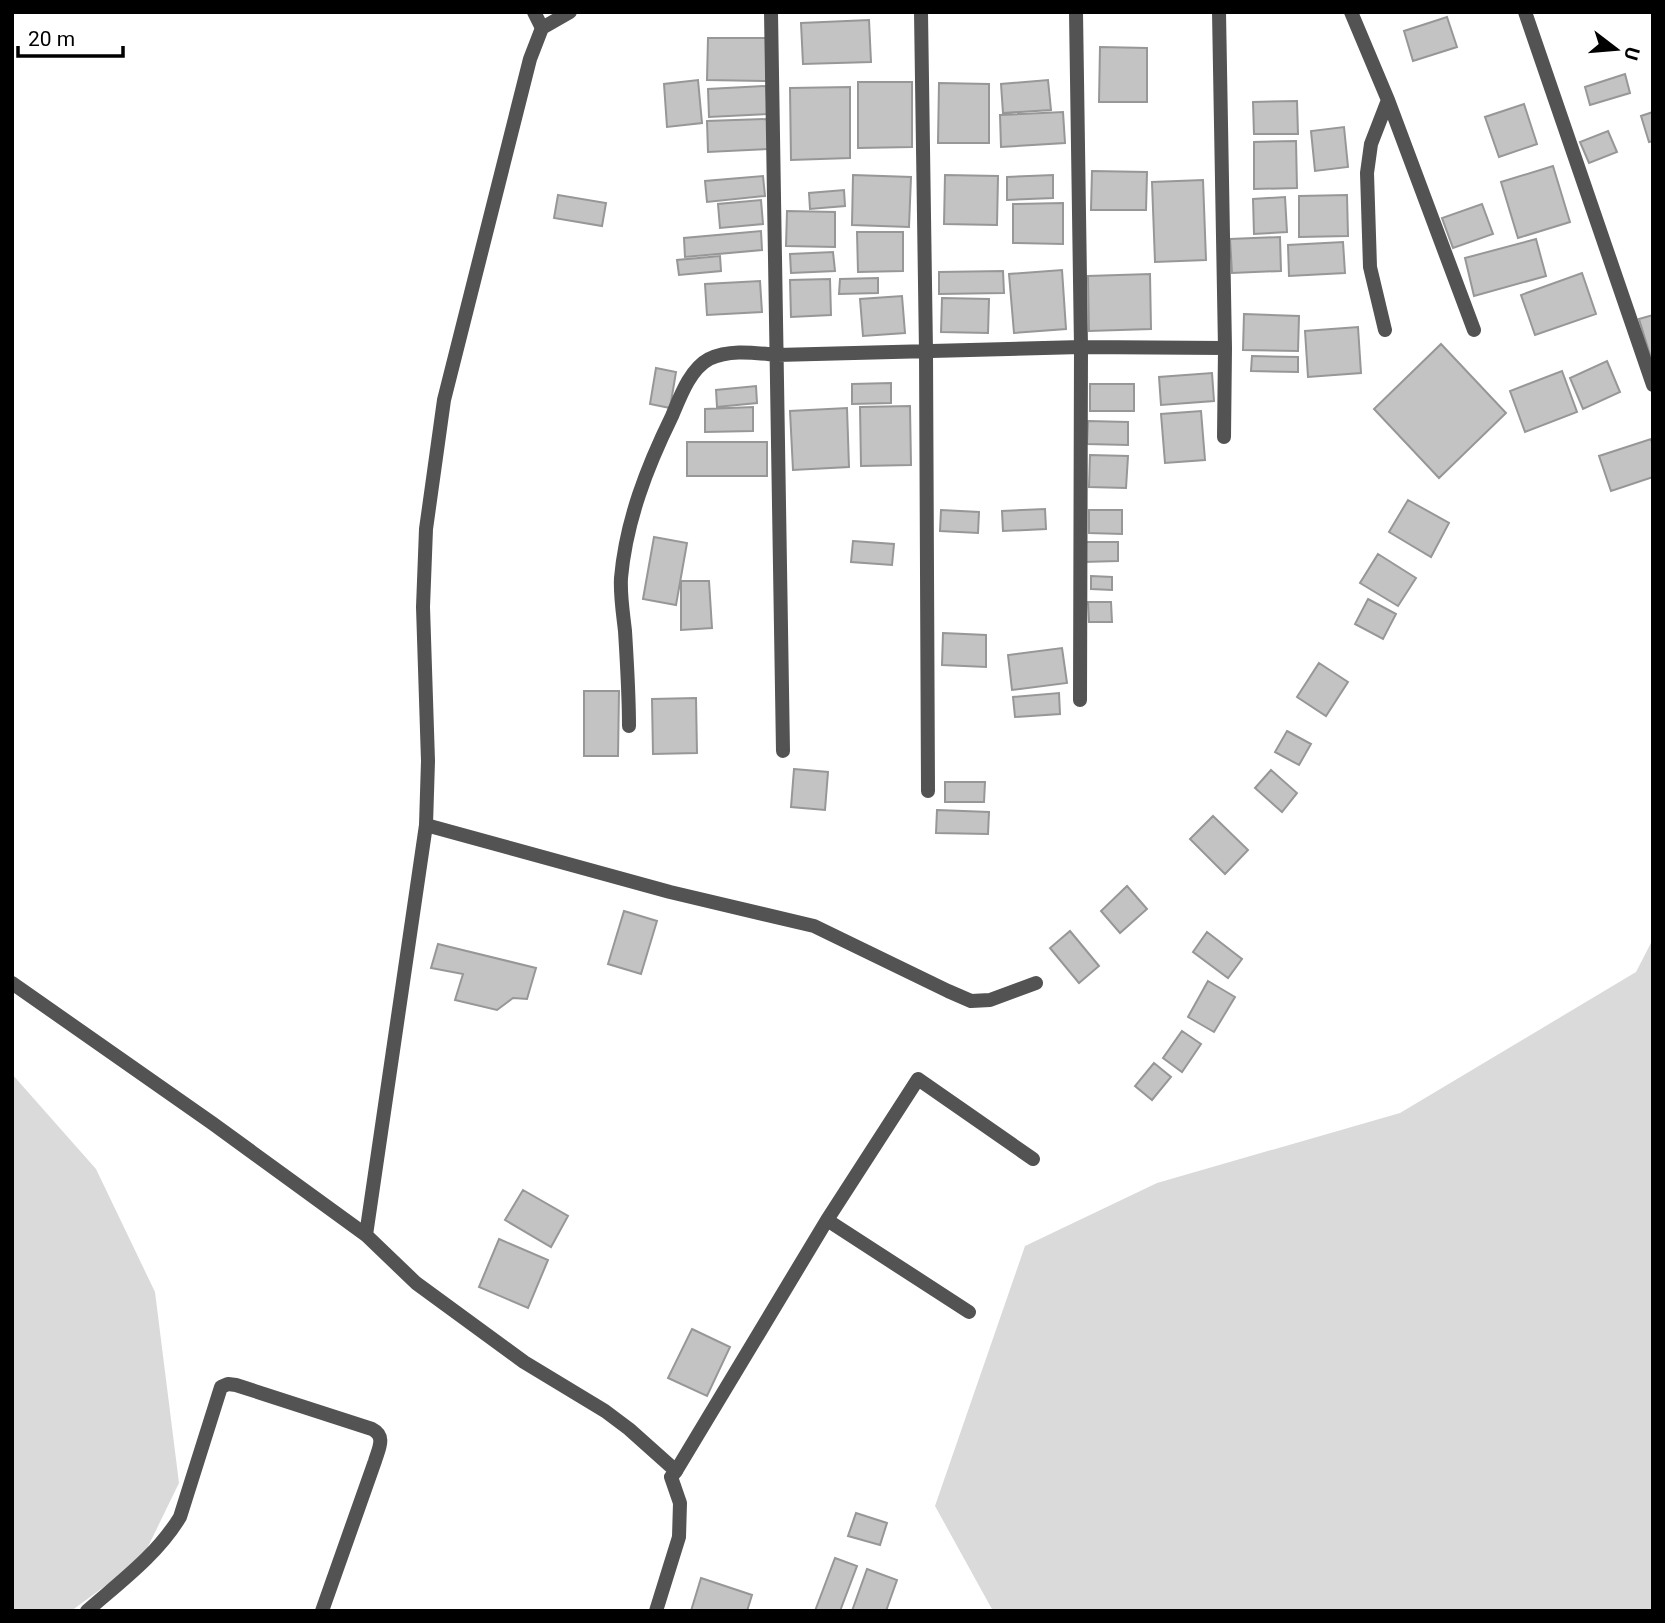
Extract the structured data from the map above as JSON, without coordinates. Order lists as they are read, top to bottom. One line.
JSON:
{"scale_bar":"20 m","north":"right"}
